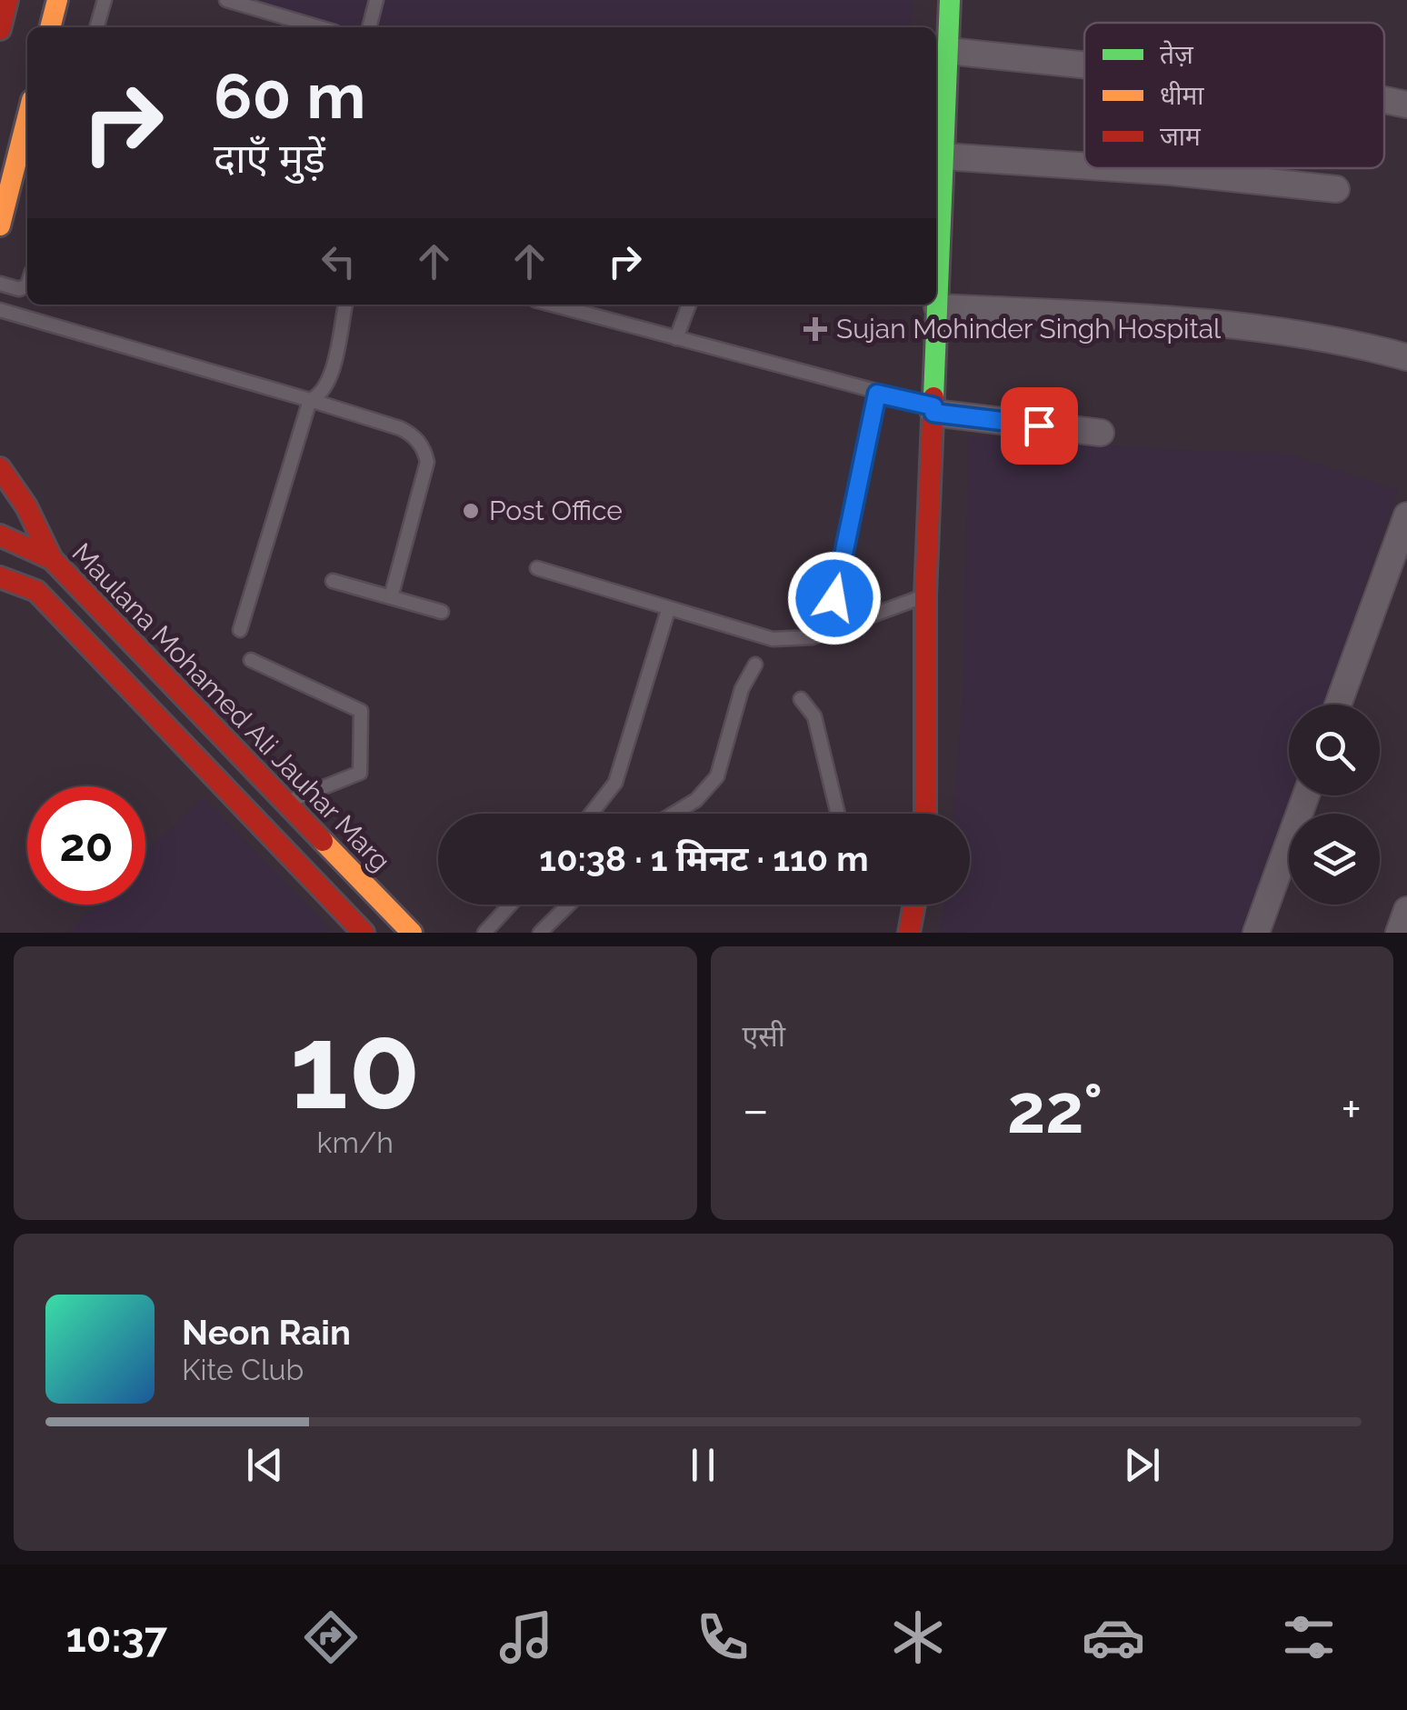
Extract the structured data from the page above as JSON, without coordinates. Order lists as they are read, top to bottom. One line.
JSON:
{"streets":{"main road":["Maulana Mohamed Ali Jauhar Marg"]},"places":{"health":["Sujan Mohinder Singh Hospital"],"other":["Post Office"]},"legend":["तेज़","धीमा","जाम"],"page":{"turn":["60 m","दाएँ मुड़ें"],"limit":"20","trip":"10:38 · 1 मिनट · 110 m","tile":[["10","km/h"],"एसी"],"heat":["−","22°","+"],"song":["Neon Rain","Kite Club"],"tabs":"10:37"}}
